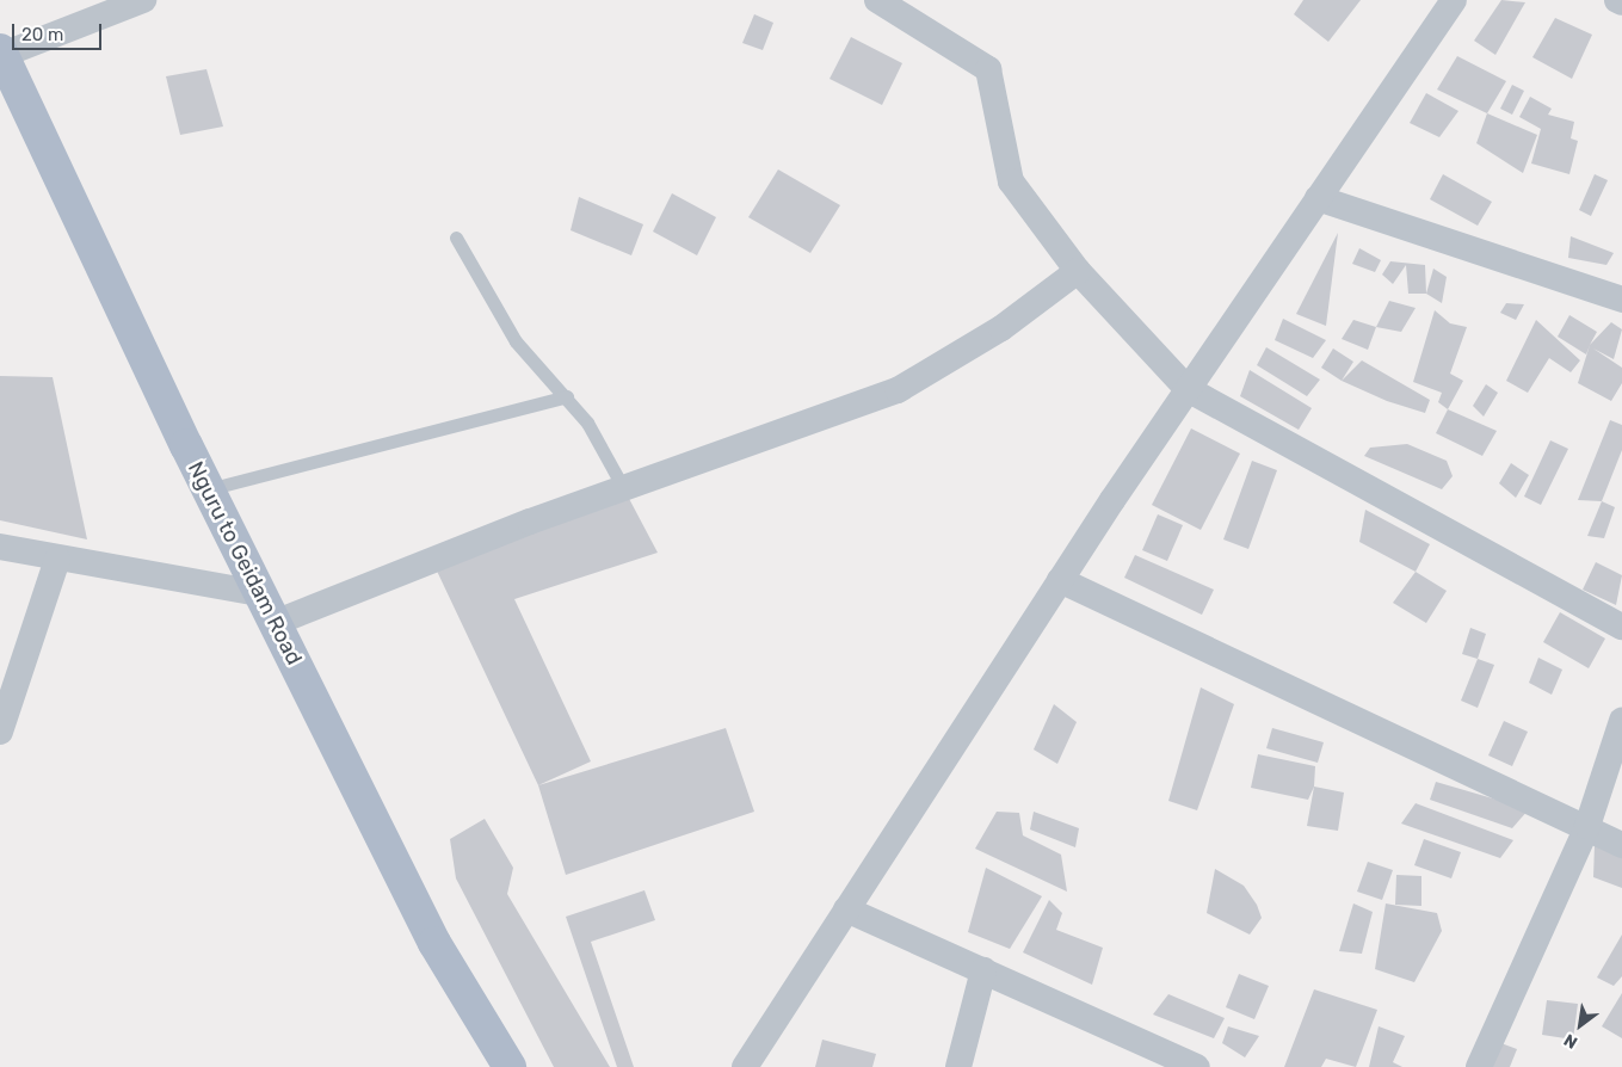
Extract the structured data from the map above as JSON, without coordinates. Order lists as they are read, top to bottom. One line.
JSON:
{"streets":{"main road":["Nguru to Geidam Road"]},"scale_bar":"20 m","north":"bottom left"}
